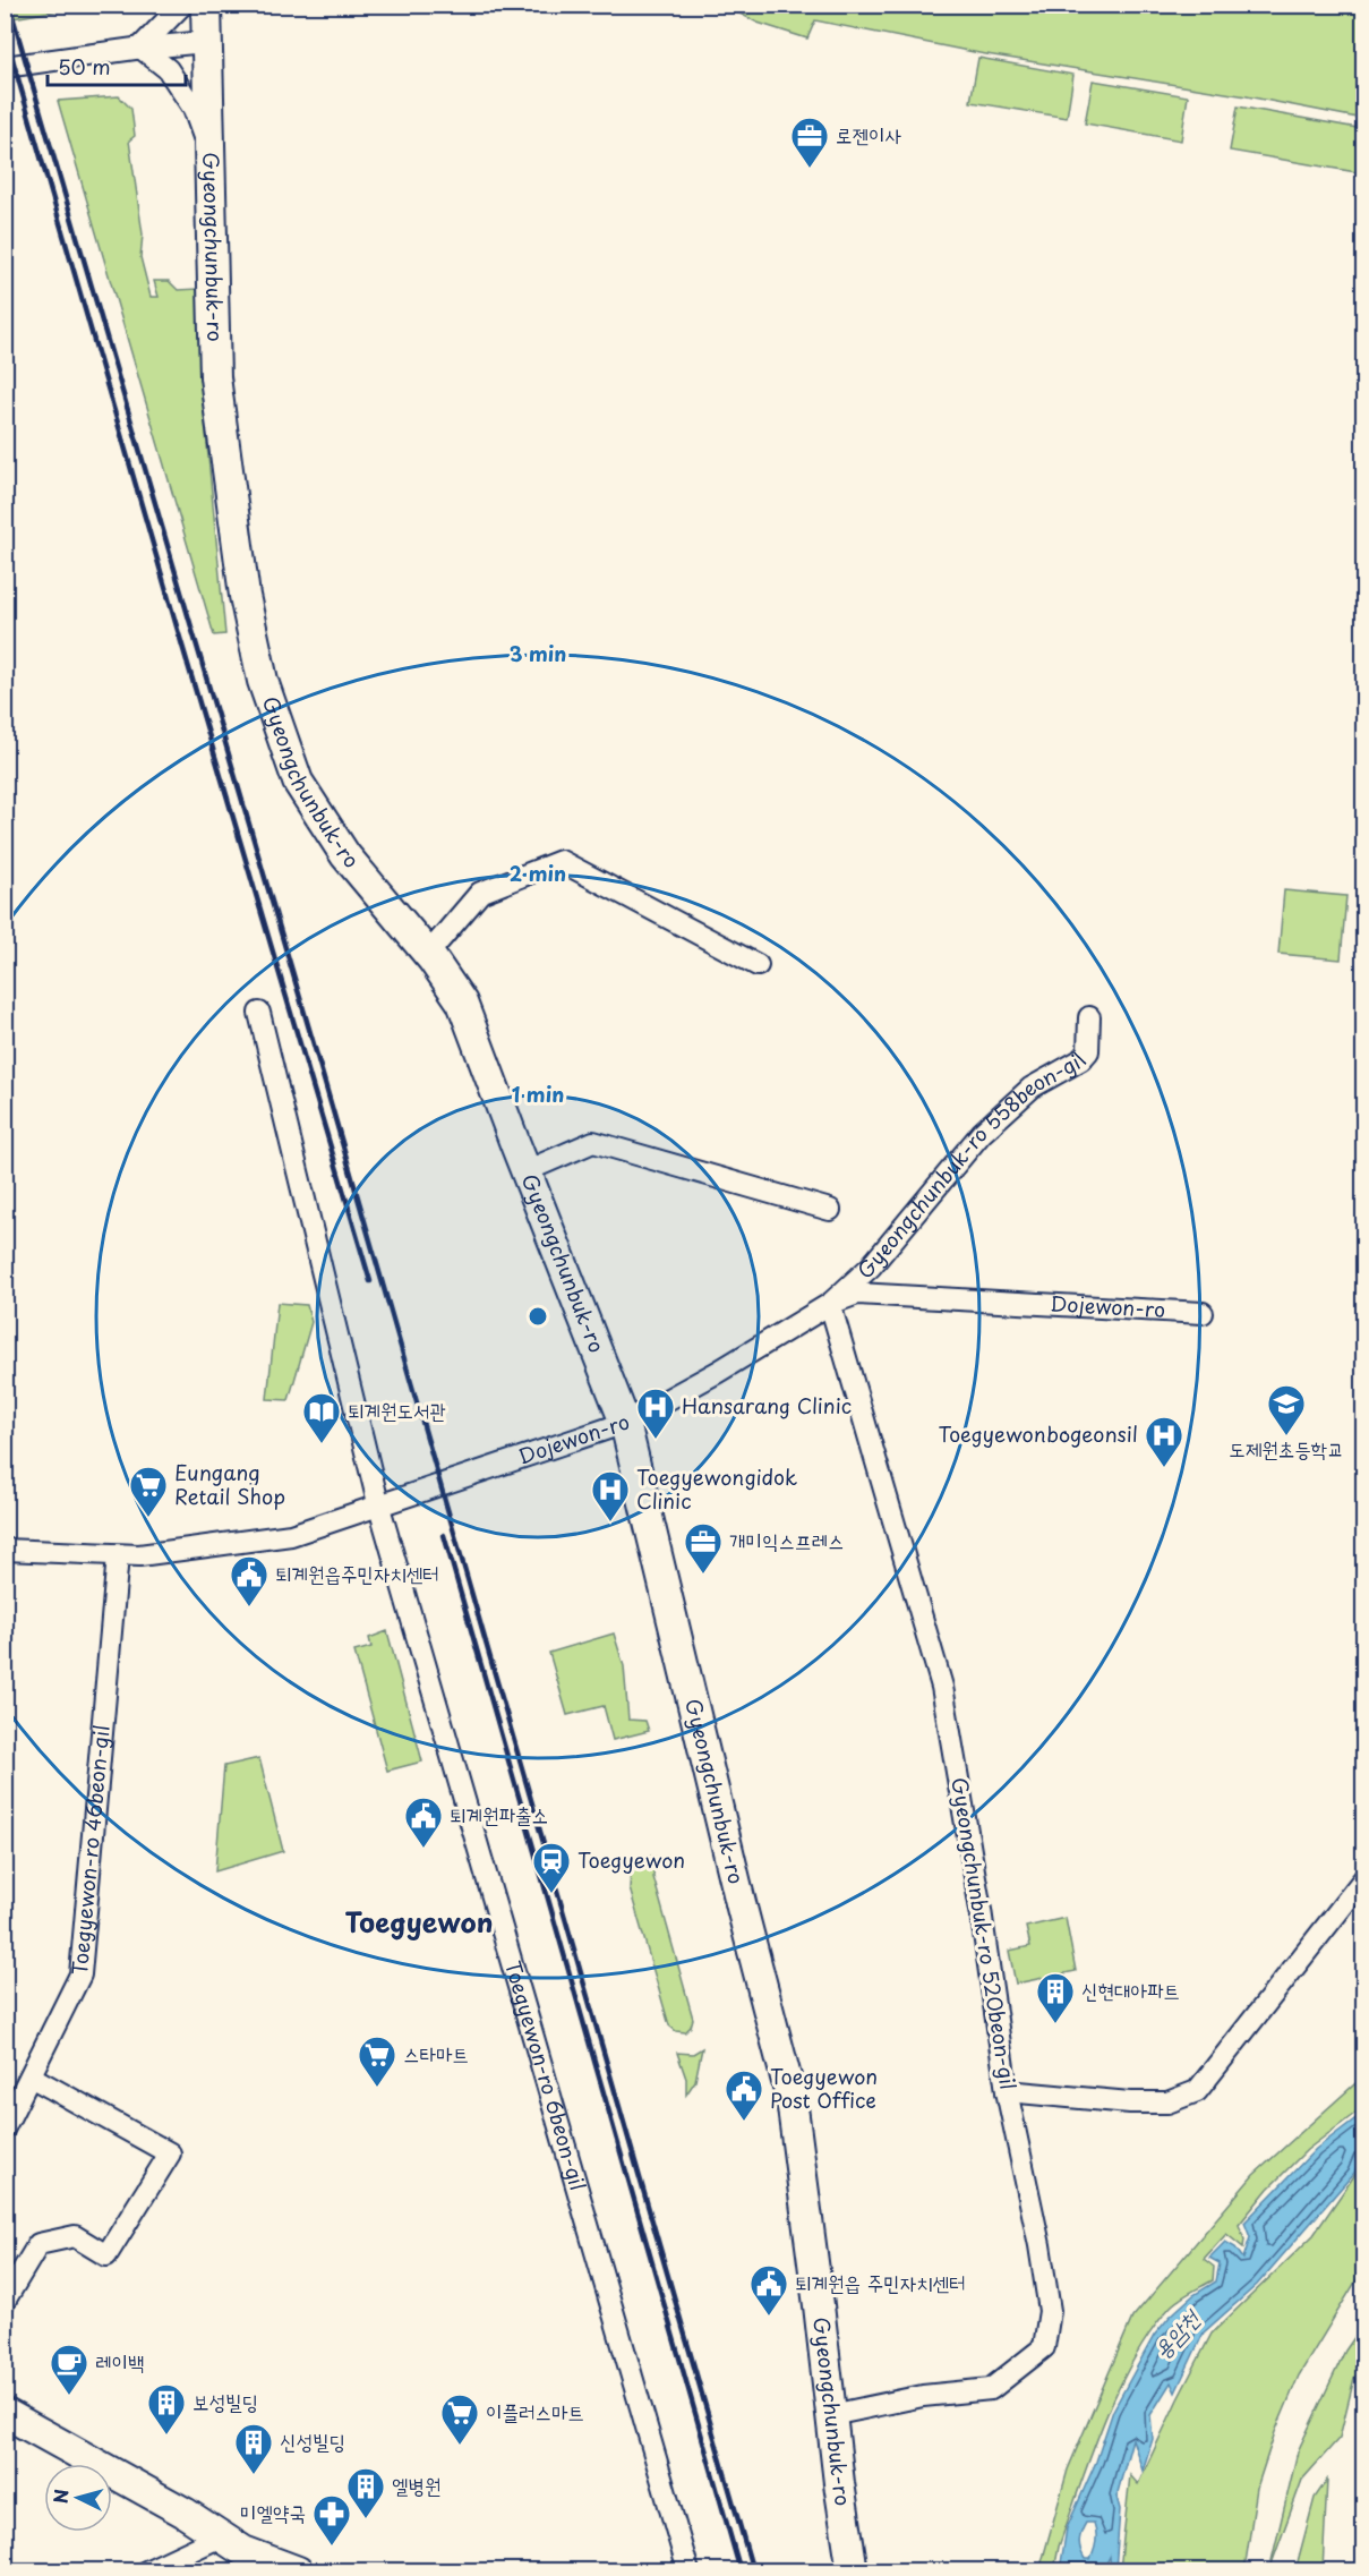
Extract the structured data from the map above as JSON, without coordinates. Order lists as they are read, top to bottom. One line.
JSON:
{"streets":{"street":["Gyeongchunbuk-ro","Gyeongchunbuk-ro 558beon-gil","Dojewon-ro","Toegyewon-ro 46beon-gil","Gyeongchunbuk-ro 520beon-gil","Toegyewon-ro 6beon-gil"]},"crossings":[["Gyeongchunbuk-ro","Dojewon-ro"],["Gyeongchunbuk-ro","Gyeongchunbuk-ro 520beon-gil"],["Gyeongchunbuk-ro 558beon-gil","Dojewon-ro"],["Gyeongchunbuk-ro 558beon-gil","Gyeongchunbuk-ro 520beon-gil"],["Dojewon-ro","Toegyewon-ro 46beon-gil"],["Dojewon-ro","Gyeongchunbuk-ro 520beon-gil"],["Dojewon-ro","Toegyewon-ro 6beon-gil"]],"districts":["Toegyewon"],"water":["용암천"],"places":{"office":["로젠이사","개미익스프레스"],"school or university":["도제원초등학교"],"hospital":["Hansarang Clinic","Toegyewonbogeonsil","Toegyewongidok Clinic"],"library":["퇴계원도서관"],"supermarket":["Eungang Retail Shop","스타마트","이플러스마트"],"public building":["퇴계원읍주민자치센터","퇴계원파출소","Toegyewon Post Office","퇴계원읍 주민자치센터"],"station":["Toegyewon"],"building":["신현대아파트","보성빌딩","신성빌딩","엘병원"],"cafe":["레이백"],"pharmacy":["미엘약국"]},"scale_bar":"50 m","north":"left","rings":["3 min","2 min","1 min"]}
